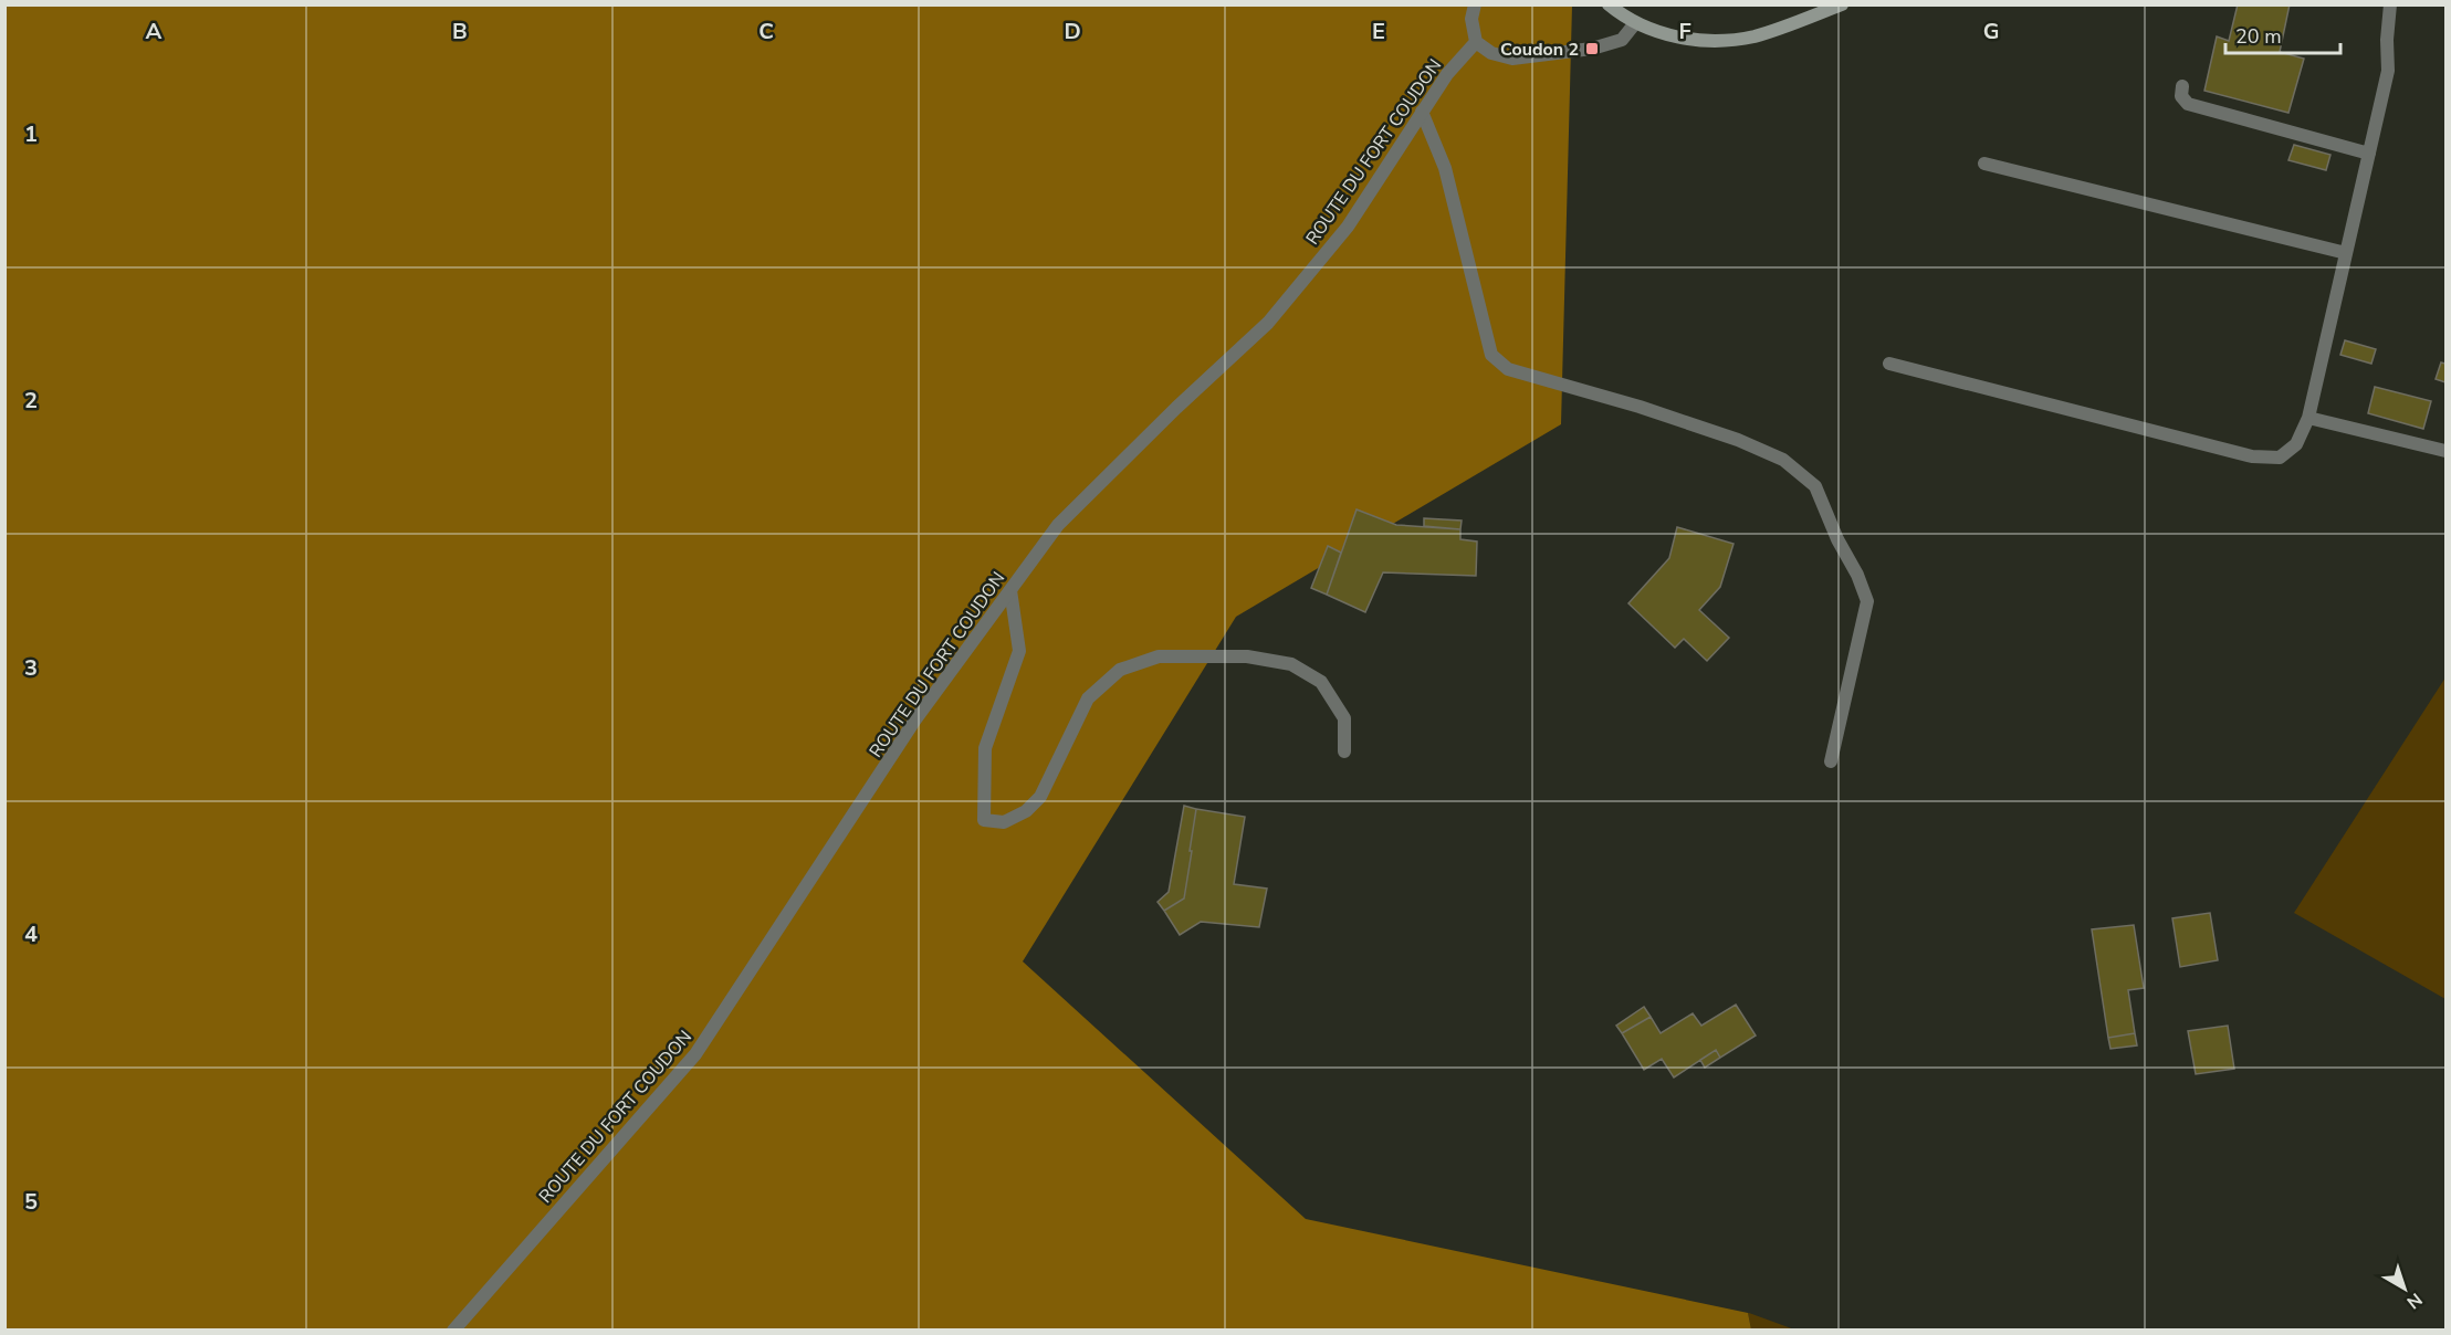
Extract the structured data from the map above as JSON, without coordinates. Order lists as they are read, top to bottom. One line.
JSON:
{"streets":{"street":["ROUTE DU FORT COUDON"]},"places":{"transit":["Coudon 2"]},"scale_bar":"20 m","north":"bottom right","grid":{"columns":["A","B","C","D","E","F","G"],"rows":["1","2","3","4","5"]}}
